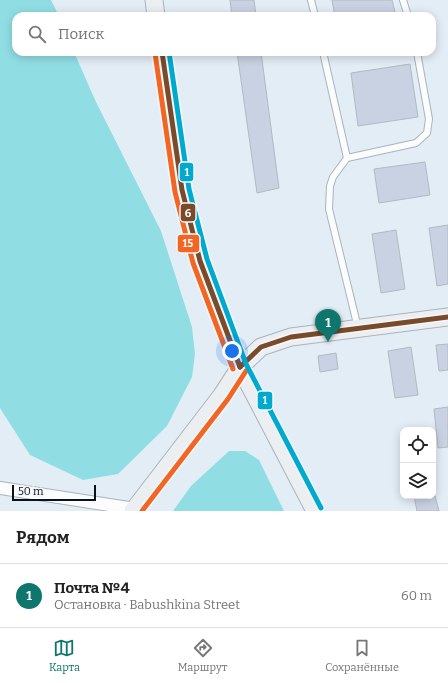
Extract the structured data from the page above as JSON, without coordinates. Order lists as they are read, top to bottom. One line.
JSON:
{"lines":["transit line 6","transit line 15","transit line 1"],"scale_bar":"50 m","page":{"search":"Поиск","pins":"1","scale":"50 m","heading":"Рядом","list":[{"mark":"1","name":"Почта №4","note":"Остановка · Babushkina Street","value":"60 m"}],"nav":["Карта","Маршрут","Сохранённые"]}}
